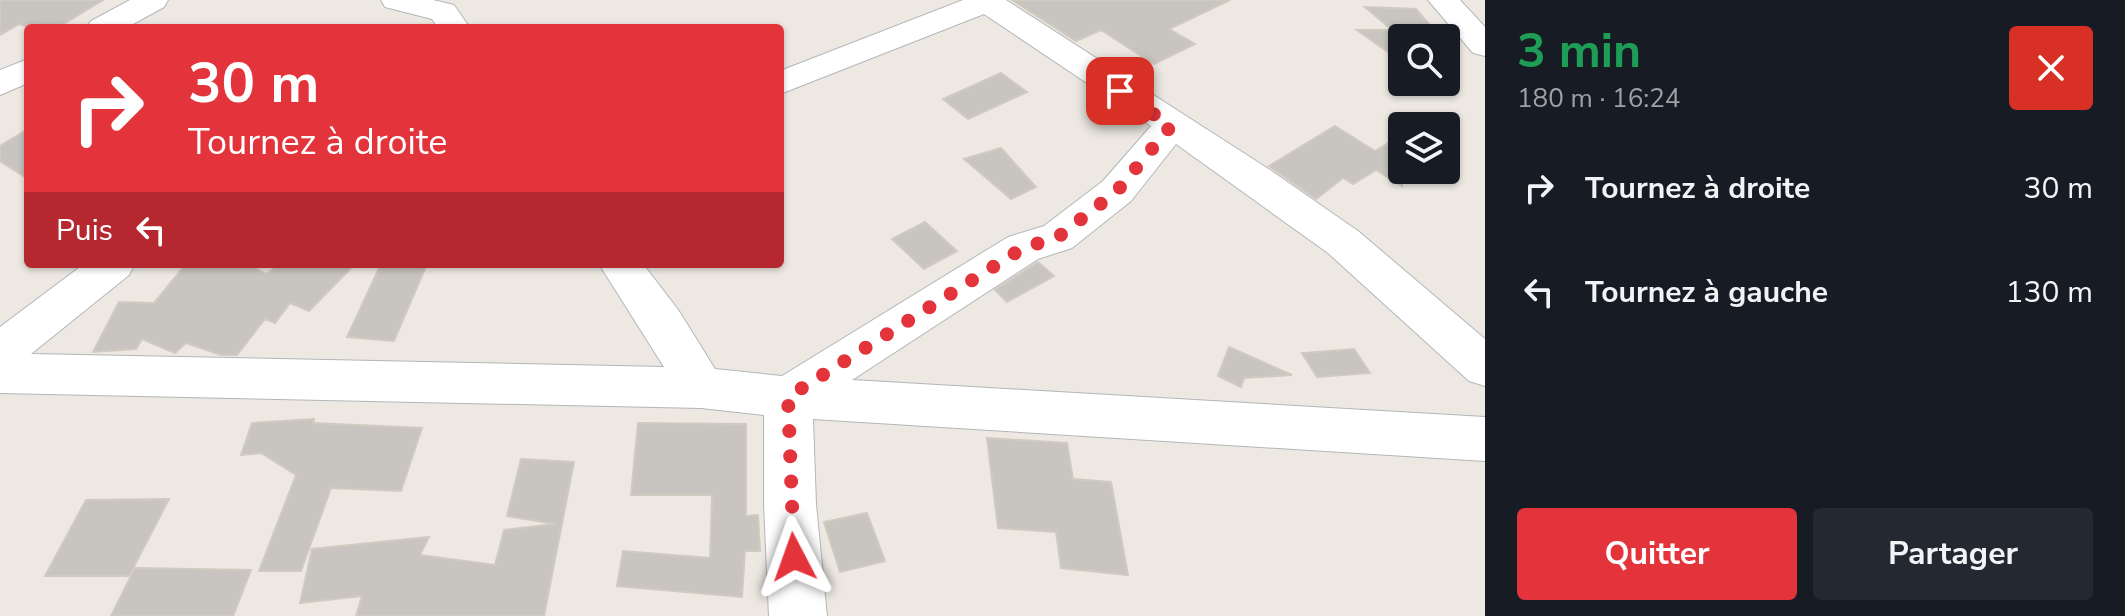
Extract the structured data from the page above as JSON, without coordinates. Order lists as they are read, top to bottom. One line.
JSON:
{"page":{"heading":["3 min","180 m · 16:24"],"turn":["30 m","Tournez à droite"],"list":[{"name":"Tournez à droite","value":"30 m"},{"name":"Tournez à gauche","value":"130 m"}],"then":"Puis","buttons":["Quitter","Partager"]}}
